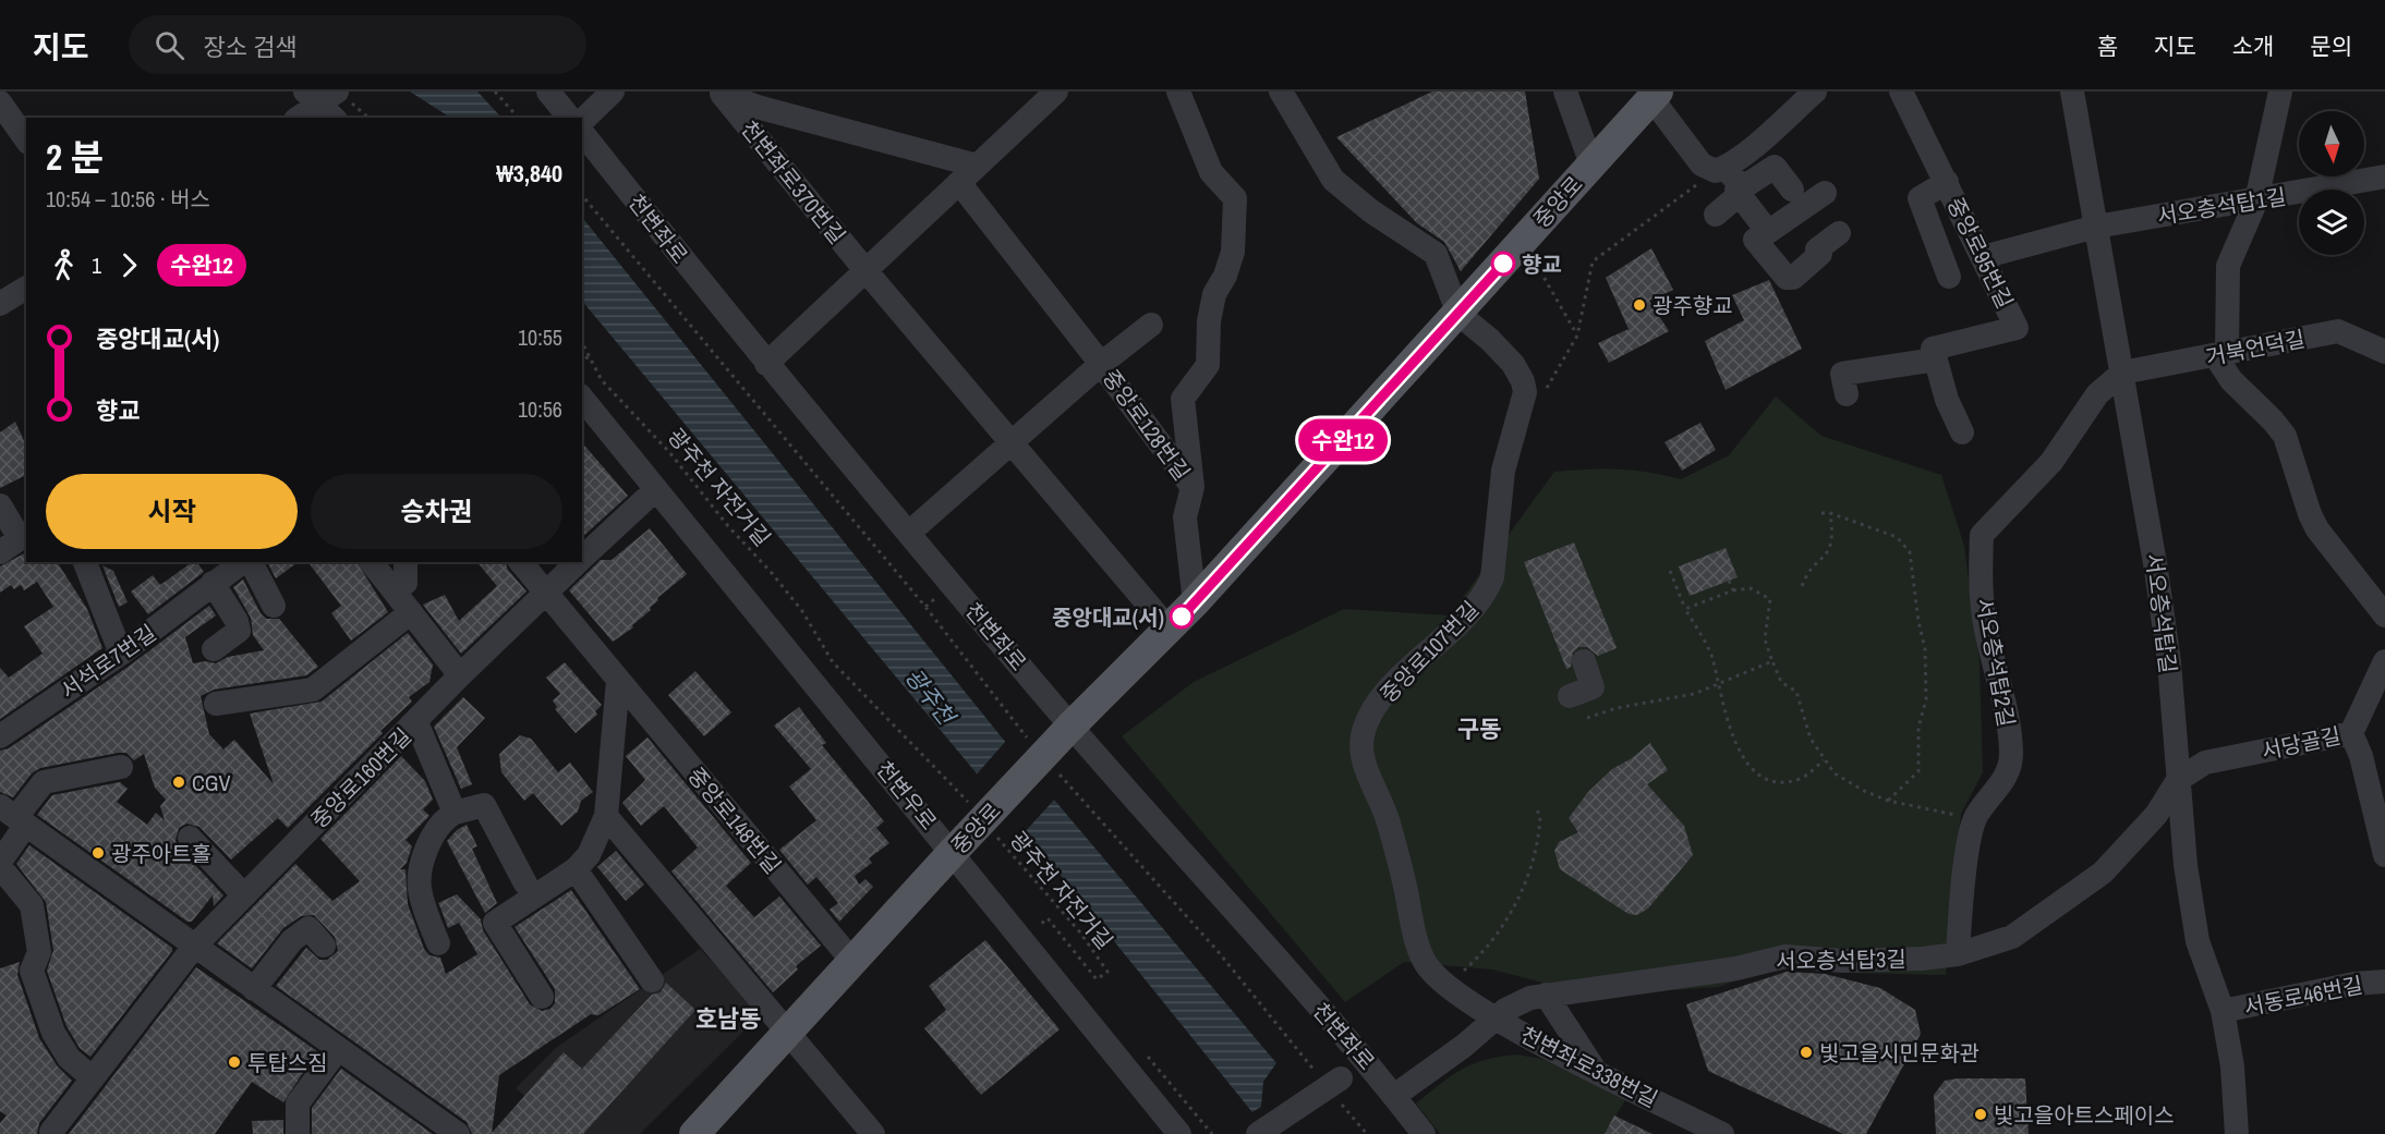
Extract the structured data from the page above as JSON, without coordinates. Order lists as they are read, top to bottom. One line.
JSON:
{"streets":{"main road":["중앙로"],"street":["천변좌로370번길","서오층석탑1길","천변좌로","중앙로95번길","거북언덕길","중앙로128번길","서오층석탑길","중앙로107번길","서석로7번길","서오층석탑2길","서당골길","중앙로160번길","천변우로","중앙로148번길","서오층석탑3길","서동로46번길","천변좌로338번길"],"path":["광주천 자전거길"]},"crossings":[["천변좌로370번길","중앙로"],["중앙로","천변좌로"],["중앙로","중앙로128번길"],["중앙로","중앙로107번길"],["중앙로","천변우로"],["중앙로","중앙로148번길"],["서오층석탑1길","중앙로95번길"],["서오층석탑1길","서오층석탑길"],["천변좌로","서오층석탑3길"],["거북언덕길","서오층석탑길"],["거북언덕길","서오층석탑2길"],["서오층석탑길","서오층석탑2길"],["서오층석탑길","서당골길"],["서오층석탑길","서오층석탑3길"],["서오층석탑길","서동로46번길"],["중앙로107번길","천변좌로338번길"],["서오층석탑2길","서오층석탑3길"],["서당골길","서오층석탑3길"],["서오층석탑3길","천변좌로338번길"]],"districts":["구동","호남동"],"water":["광주천"],"places":["향교","광주향교","중앙대교(서)","CGV","광주아트홀","빛고을시민문화관","투탑스짐","빛고을아트스페이스"],"lines":["bus line 수완12"],"north":"bottom","page":{"header":"지도","search":"장소 검색","nav":["홈","지도","소개","문의"],"on_map":"수완12","heading":["2 분","10:54 – 10:56 · 버스","₩3,840"],"legs":["1","수완12"],"list":[{"name":"중앙대교(서)","value":"10:55"},{"name":"향교","value":"10:56"}],"buttons":["시작","승차권"]}}
